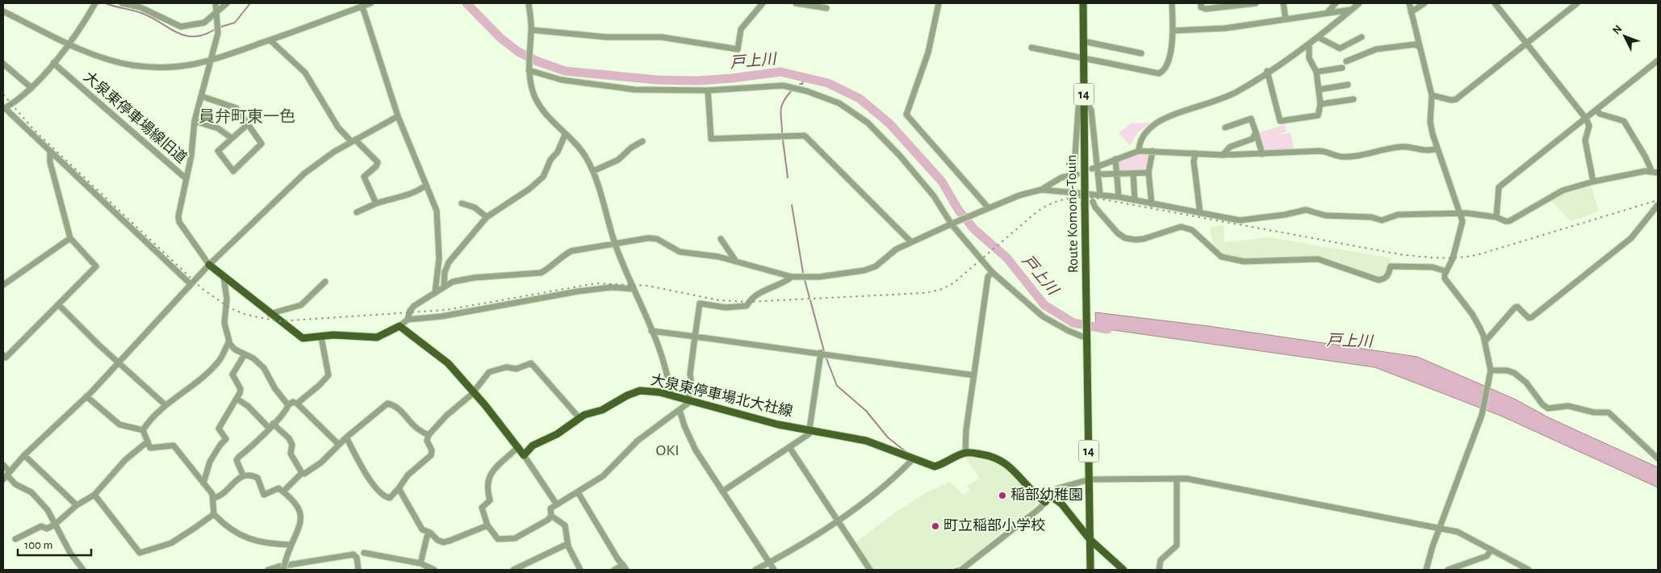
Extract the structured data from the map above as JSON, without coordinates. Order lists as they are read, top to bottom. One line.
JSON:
{"streets":{"main road":["14","Route Komono-Touin","大泉東停車場北大社線"],"street":["大泉東停車場線旧道"]},"districts":["員弁町東一色","OKI"],"water":["戸上川"],"places":["稲部幼稚園","町立稲部小学校"],"scale_bar":"100 m","north":"top left"}
